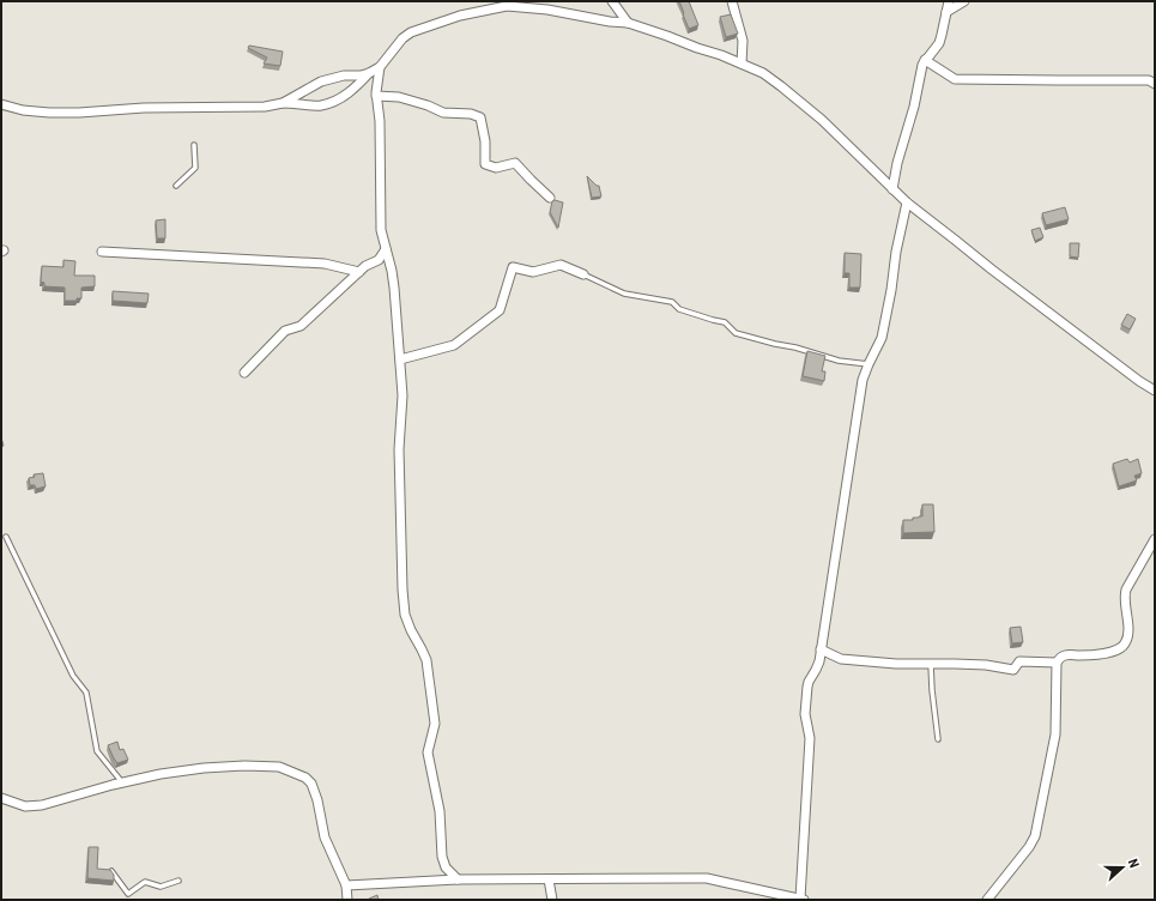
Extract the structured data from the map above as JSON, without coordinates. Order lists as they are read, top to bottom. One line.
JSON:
{"north":"right"}
